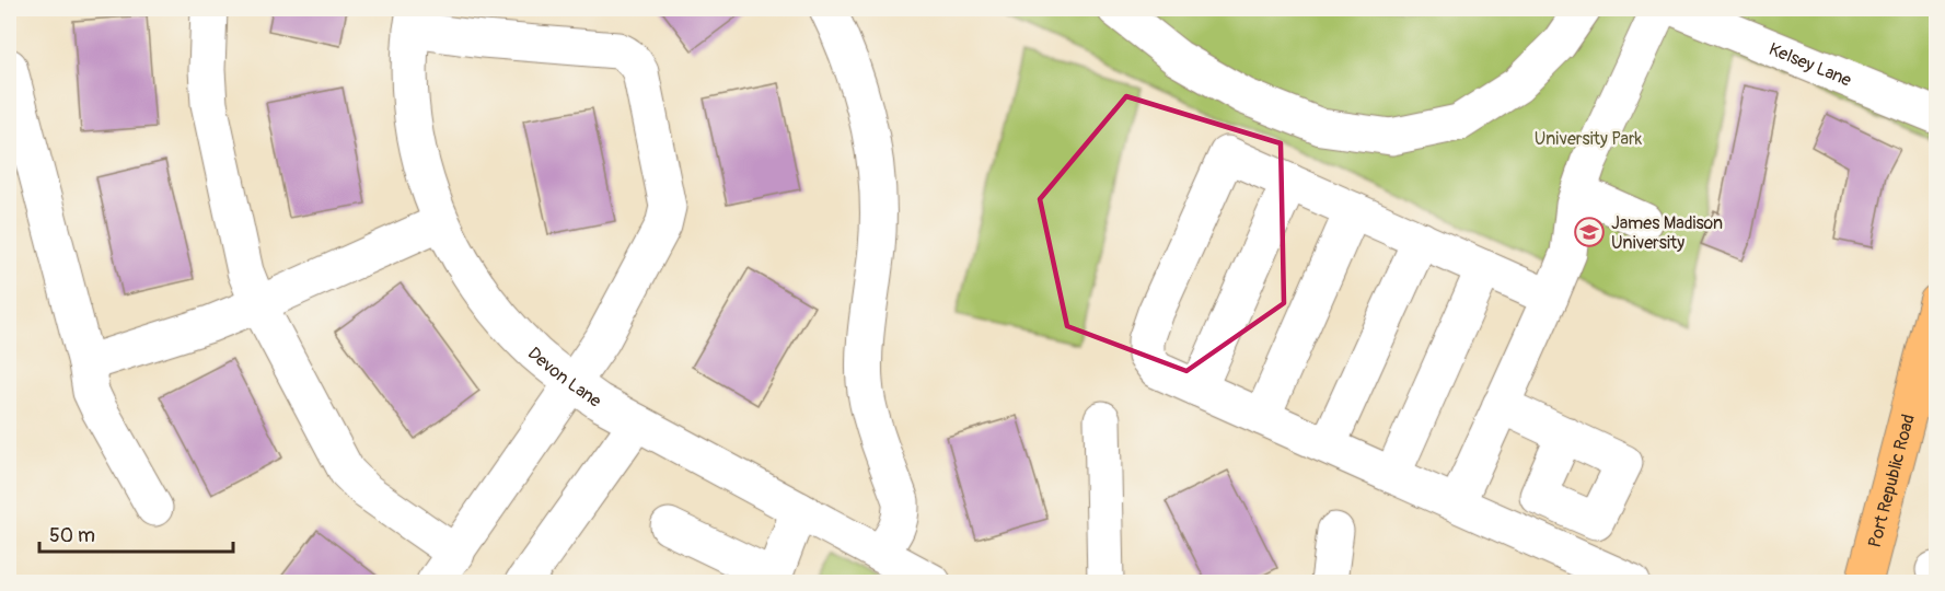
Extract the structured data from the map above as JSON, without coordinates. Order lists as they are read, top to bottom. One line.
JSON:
{"streets":{"main road":["Port Republic Road"],"street":["Kelsey Lane","Devon Lane"]},"parks":["University Park"],"places":{"school or university":["James Madison University"]},"scale_bar":"50 m"}
